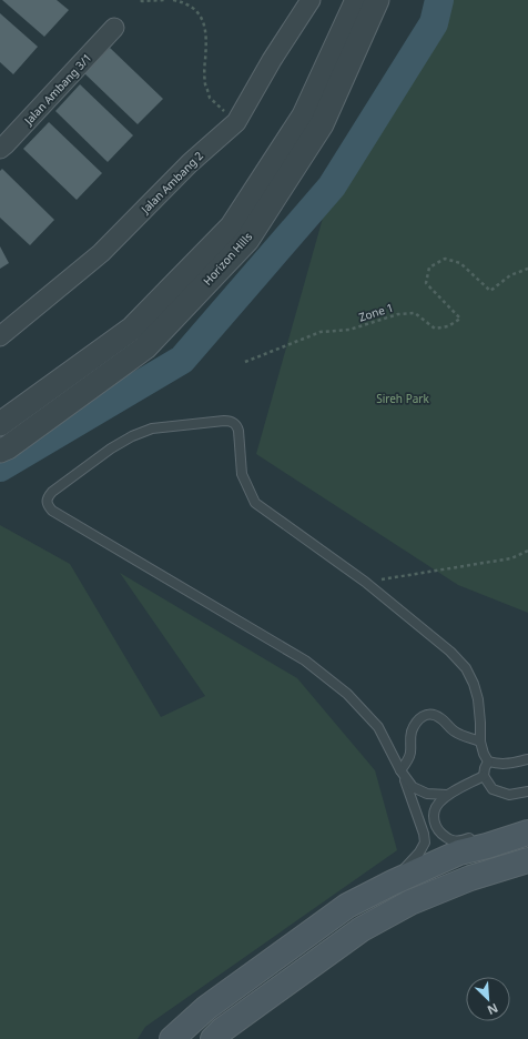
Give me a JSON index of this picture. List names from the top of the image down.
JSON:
{
  "streets": {
    "street": ["Jalan Ambang 3/1", "Jalan Ambang 2", "Horizon Hills"],
    "path": ["Zone 1"]
  },
  "parks": ["Sireh Park"],
  "north": "bottom right"
}
